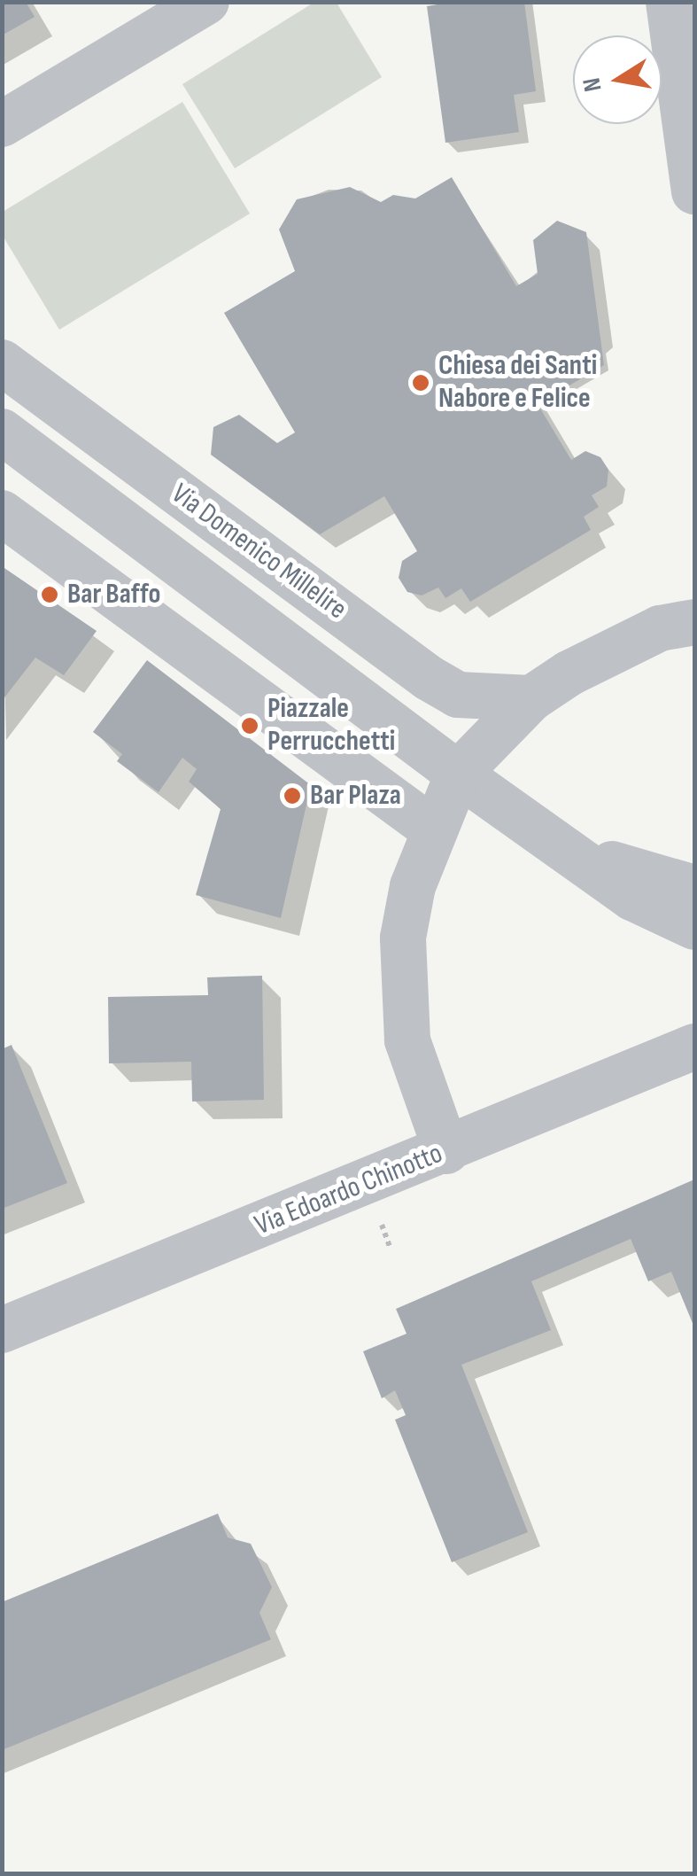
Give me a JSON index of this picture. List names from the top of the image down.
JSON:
{
  "streets": {
    "street": ["Via Domenico Millelire", "Via Edoardo Chinotto"]
  },
  "places": [
    "Chiesa dei Santi Nabore e Felice",
    "Bar Baffo",
    "Piazzale Perrucchetti",
    "Bar Plaza"
  ],
  "north": "left"
}
